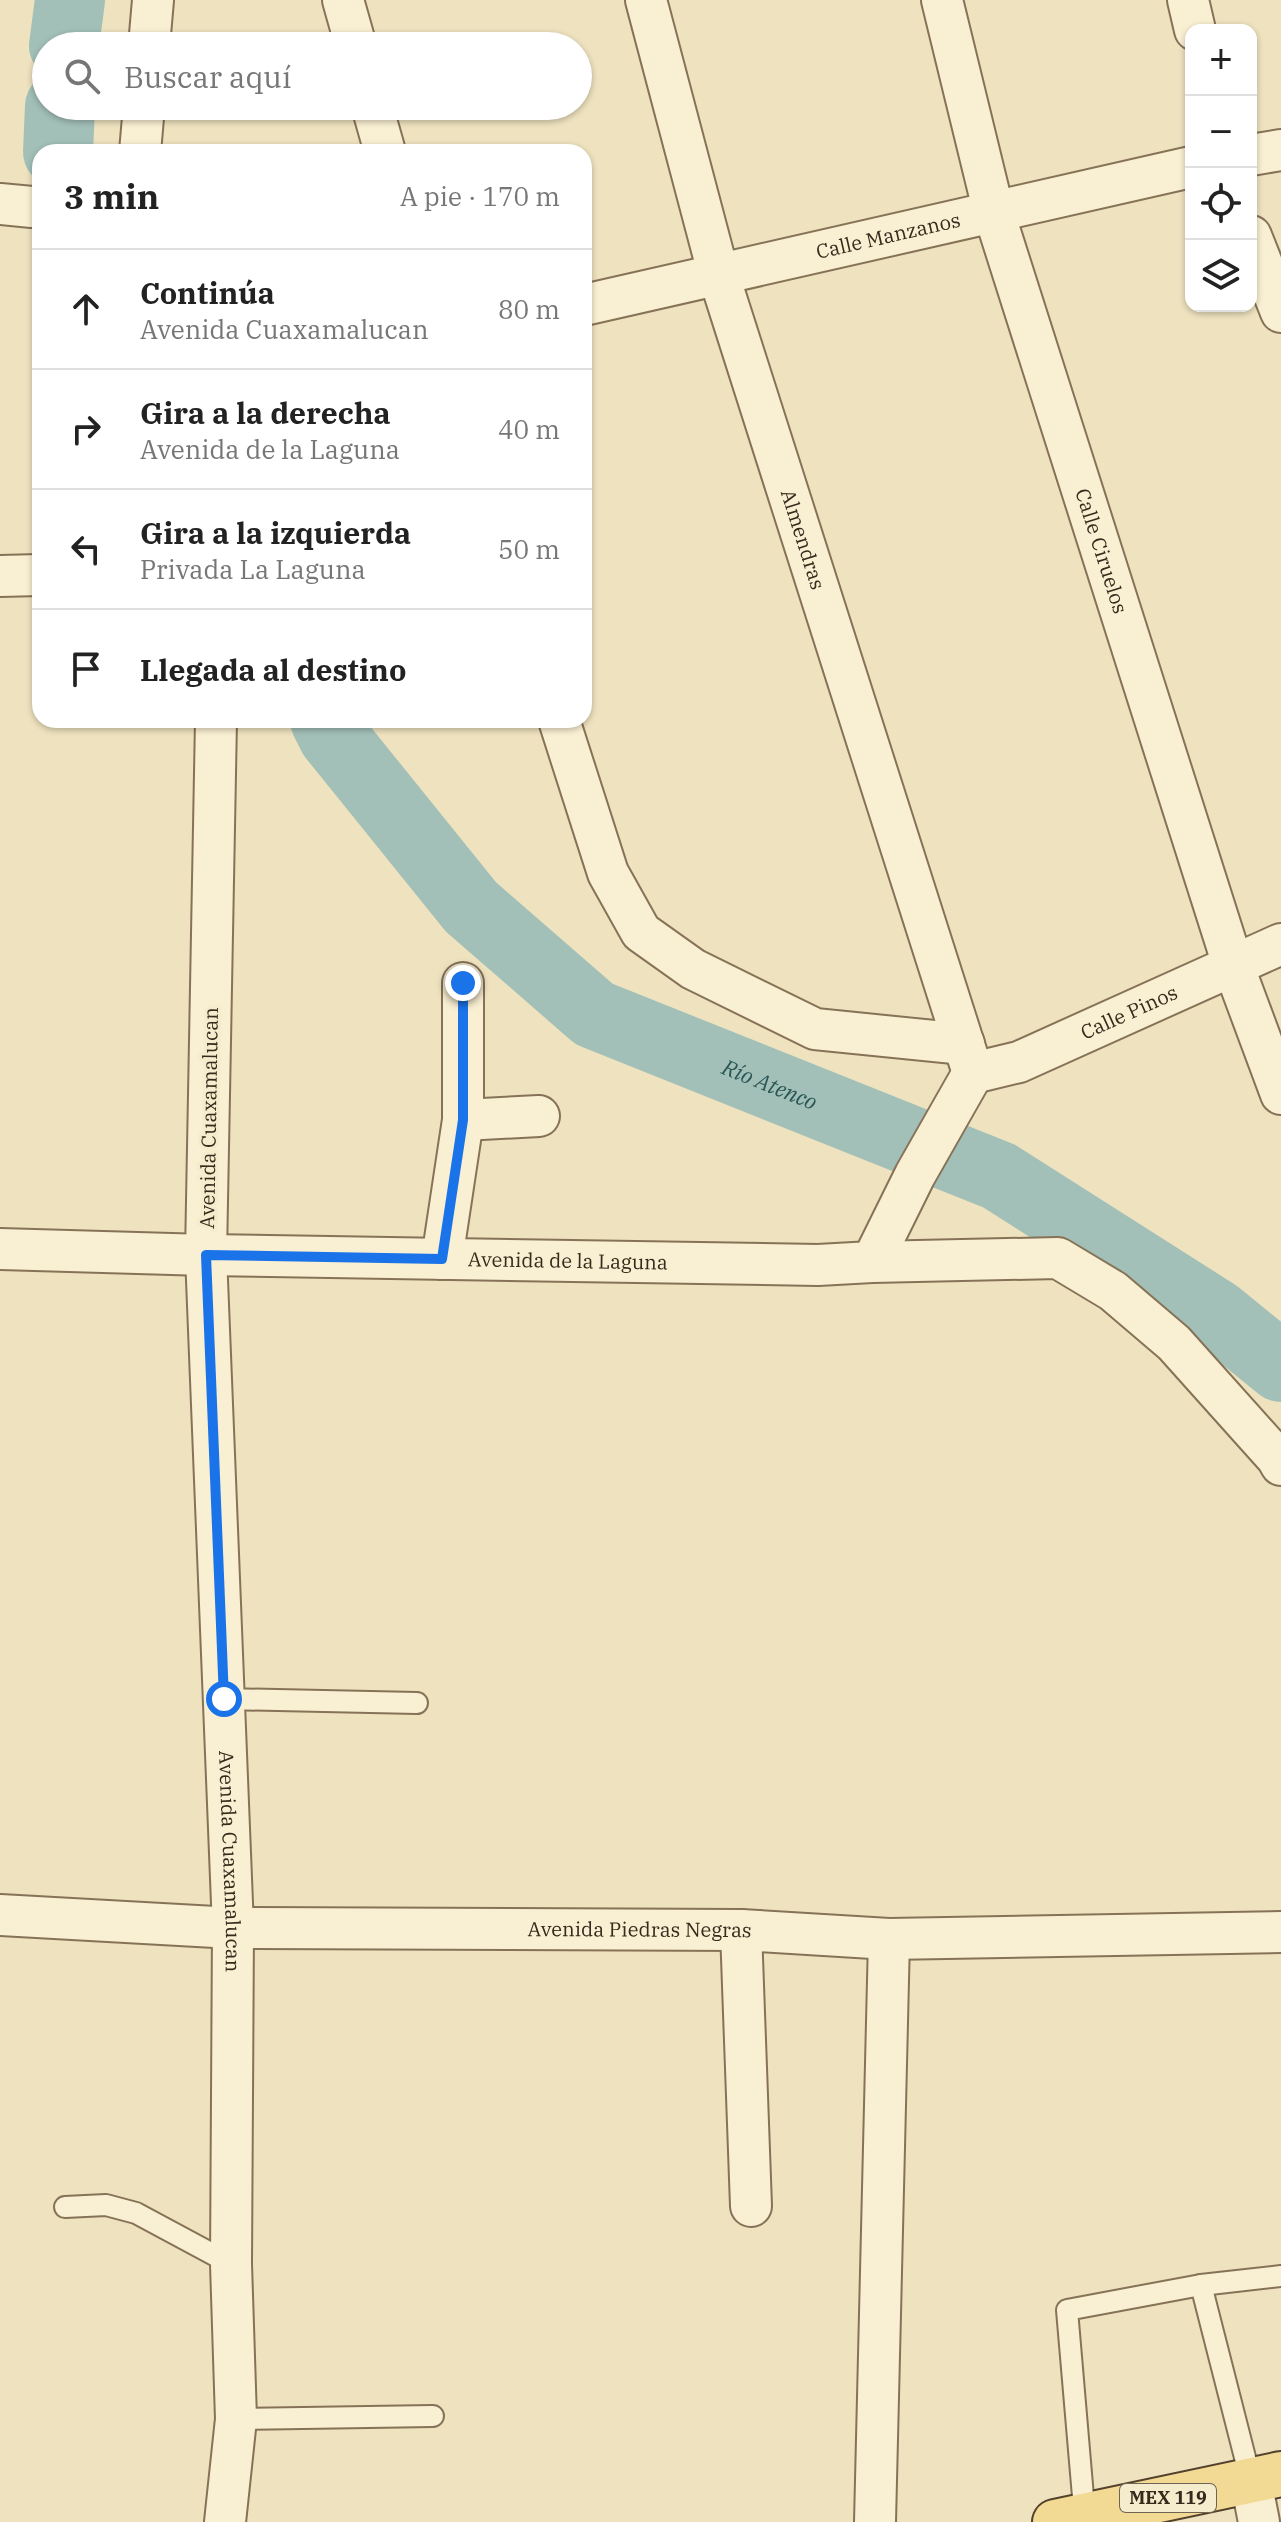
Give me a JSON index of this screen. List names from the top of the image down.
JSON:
{
  "streets": {
    "main road": ["MEX 119"],
    "street": [
      "Calle Manzanos",
      "Almendras",
      "Calle Ciruelos",
      "Calle Pinos",
      "Avenida Cuaxamalucan",
      "Avenida de la Laguna",
      "Avenida Piedras Negras"
    ]
  },
  "crossings": [
    ["Calle Manzanos", "Almendras"],
    ["Calle Manzanos", "Calle Ciruelos"],
    ["Almendras", "Calle Pinos"],
    ["Calle Ciruelos", "Calle Pinos"],
    ["Avenida Cuaxamalucan", "Avenida de la Laguna"],
    ["Avenida Cuaxamalucan", "Avenida Piedras Negras"]
  ],
  "water": ["Río Atenco"],
  "page": {
    "map_buttons": ["+", "−"],
    "search": "Buscar aquí",
    "heading": ["3 min", "A pie · 170 m"],
    "list": [
      ["Continúa", "Avenida Cuaxamalucan", "80 m"],
      ["Gira a la derecha", "Avenida de la Laguna", "40 m"],
      ["Gira a la izquierda", "Privada La Laguna", "50 m"],
      "Llegada al destino"
    ]
  }
}
